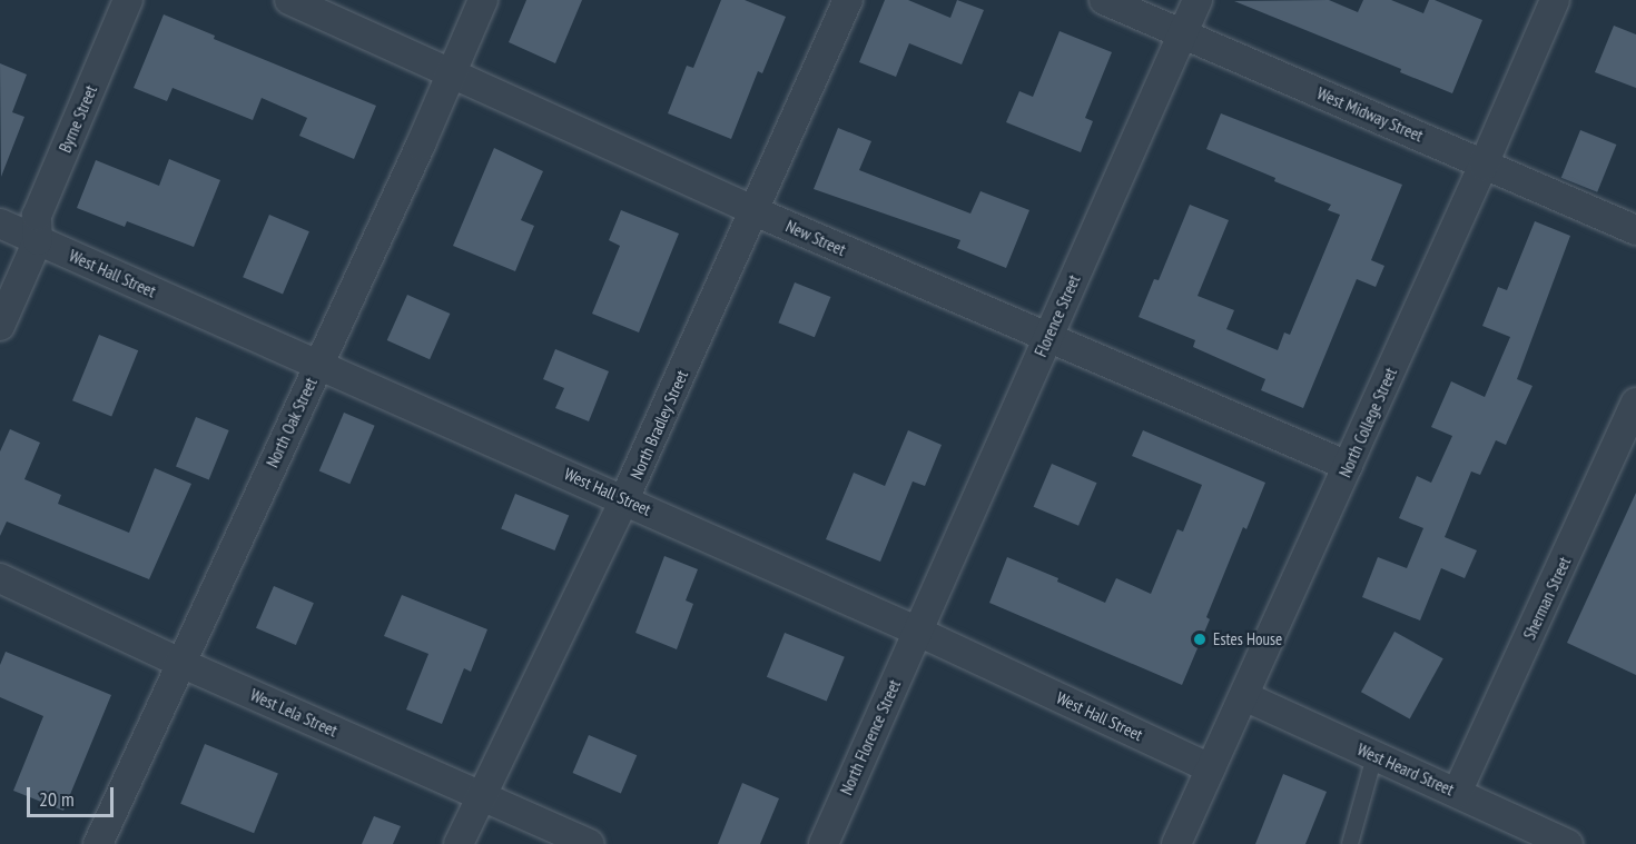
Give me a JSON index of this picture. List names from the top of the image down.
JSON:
{
  "streets": {
    "street": [
      "West Midway Street",
      "Byrne Street",
      "New Street",
      "West Hall Street",
      "Florence Street",
      "North Oak Street",
      "North College Street",
      "North Bradley Street",
      "Sherman Street",
      "West Lela Street",
      "North Florence Street",
      "West Heard Street"
    ]
  },
  "crossings": [
    ["West Midway Street", "Florence Street"],
    ["West Midway Street", "North College Street"],
    ["Byrne Street", "West Hall Street"],
    ["New Street", "Florence Street"],
    ["New Street", "North Oak Street"],
    ["New Street", "North College Street"],
    ["New Street", "North Bradley Street"],
    ["West Hall Street", "Florence Street"],
    ["West Hall Street", "North Oak Street"],
    ["West Hall Street", "North College Street"],
    ["West Hall Street", "North Bradley Street"],
    ["West Hall Street", "North Florence Street"],
    ["Florence Street", "North Florence Street"],
    ["North Oak Street", "West Lela Street"],
    ["North College Street", "West Heard Street"],
    ["North Bradley Street", "West Lela Street"],
    ["Sherman Street", "West Heard Street"]
  ],
  "places": ["Estes House"],
  "scale_bar": "20 m"
}
